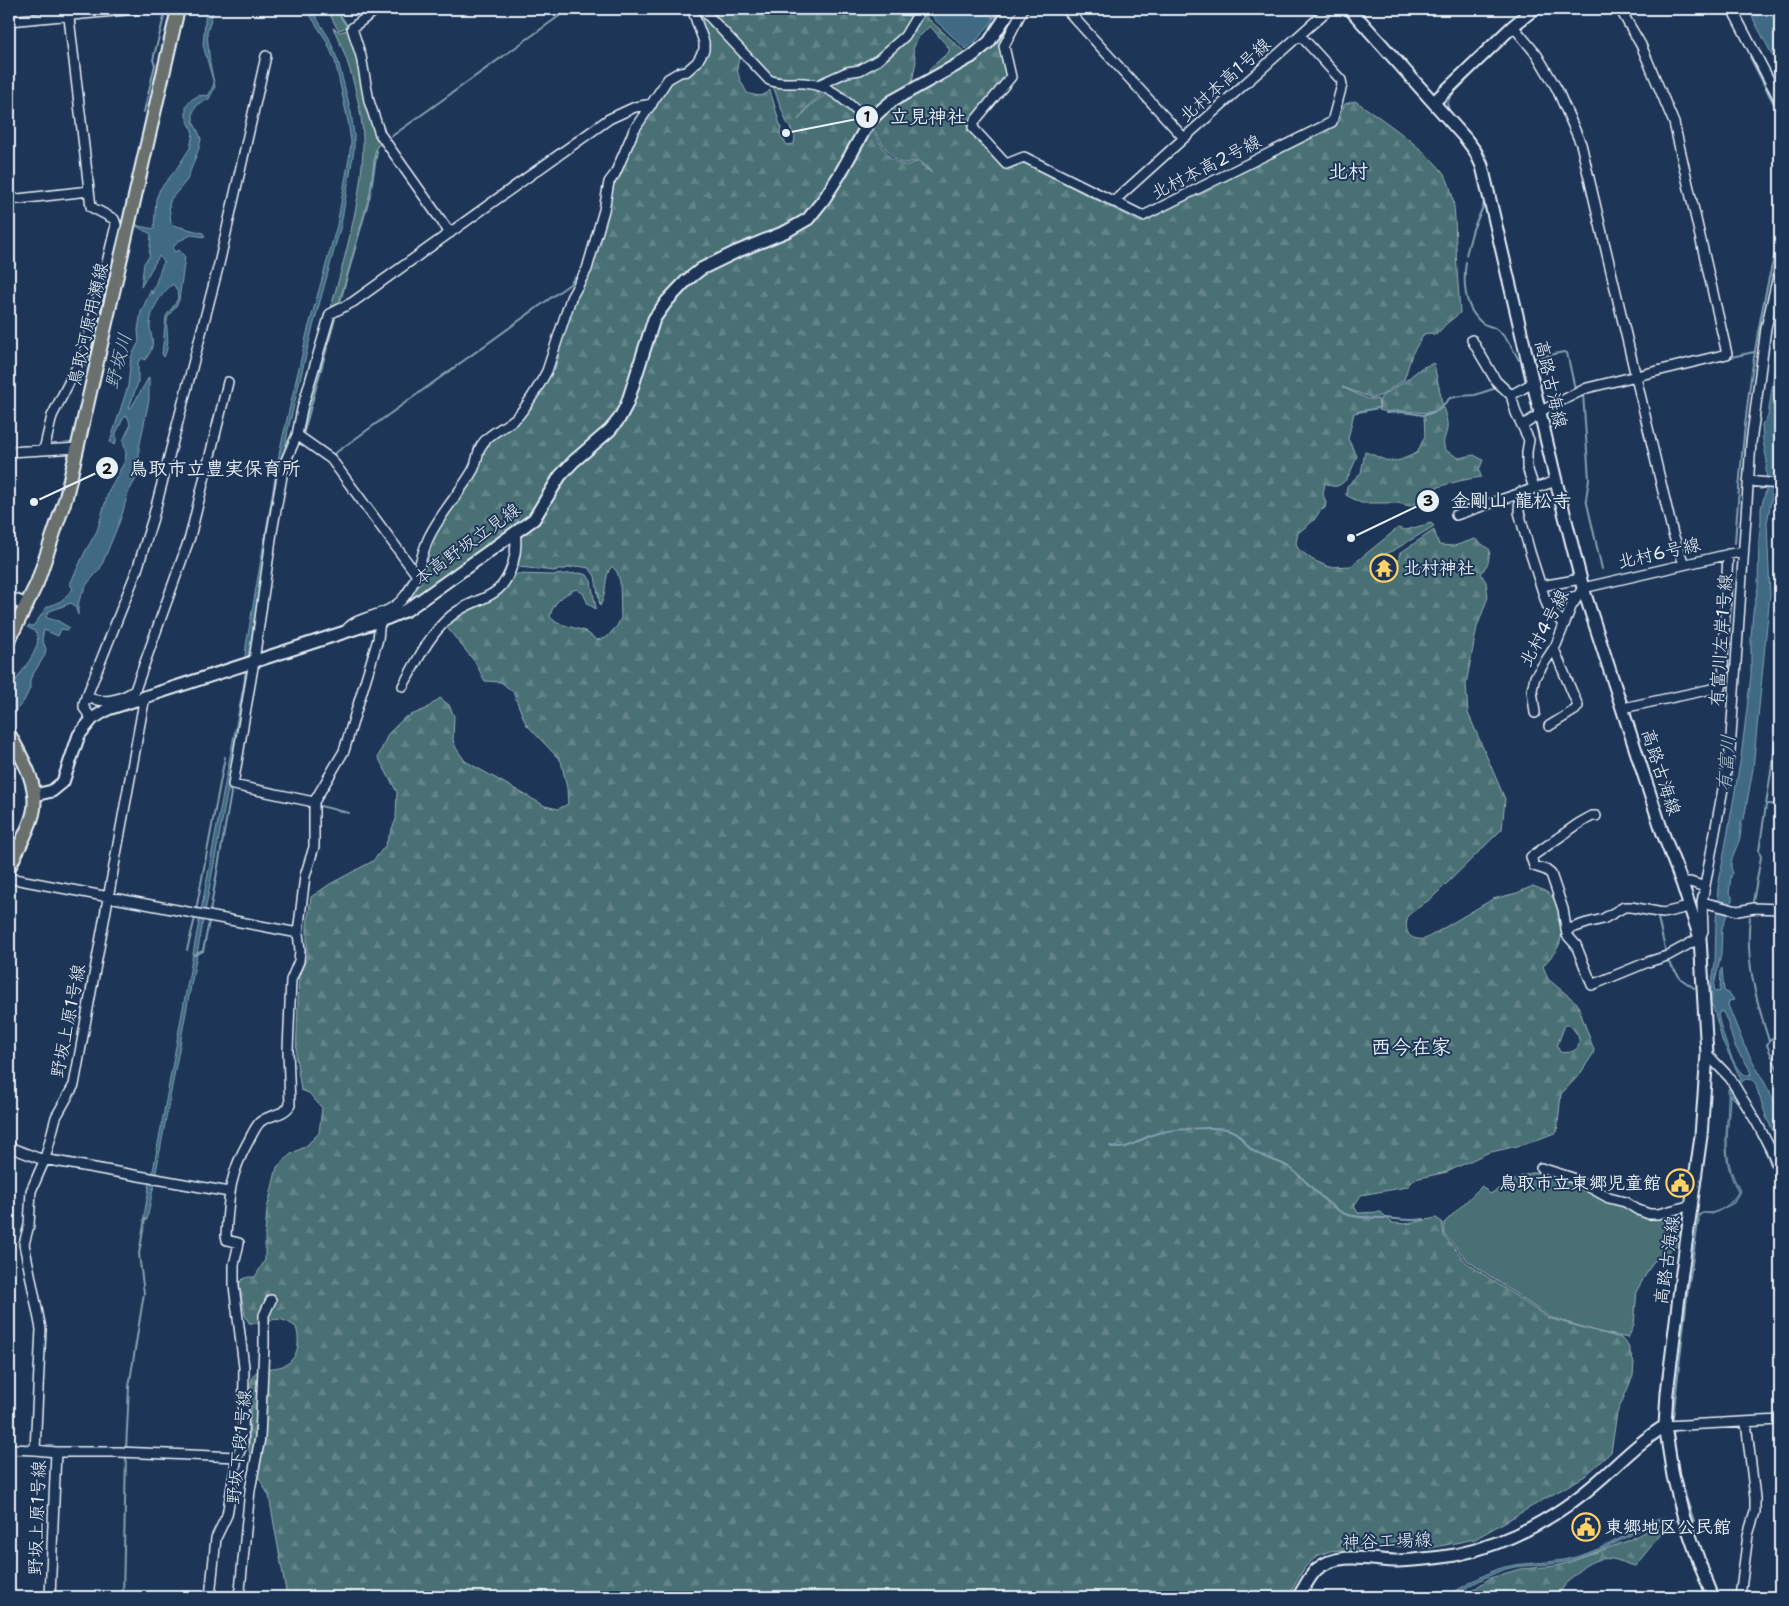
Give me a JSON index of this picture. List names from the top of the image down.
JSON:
{
  "streets": {
    "main road": ["鳥取河原用瀬線"],
    "street": [
      "北村本高1号線",
      "北村本高2号線",
      "高路古海線",
      "本高野坂立見線",
      "北村6号線",
      "北村4号線",
      "有富川左岸1号線",
      "野坂上原1号線",
      "野坂下段1号線",
      "神谷工場線"
    ]
  },
  "crossings": [
    ["北村本高1号線", "北村本高2号線"],
    ["高路古海線", "北村6号線"],
    ["高路古海線", "北村4号線"],
    ["高路古海線", "有富川左岸1号線"],
    ["高路古海線", "神谷工場線"],
    ["本高野坂立見線", "野坂上原1号線"],
    ["北村6号線", "北村4号線"],
    ["北村6号線", "有富川左岸1号線"]
  ],
  "districts": ["北村", "西今在家"],
  "water": ["野坂川", "有富川"],
  "places": {
    "other": ["立見神社", "鳥取市立豊実保育所", "金剛山 龍松寺"],
    "temple": ["北村神社"],
    "public building": ["鳥取市立東郷児童館", "東郷地区公民館"]
  }
}
